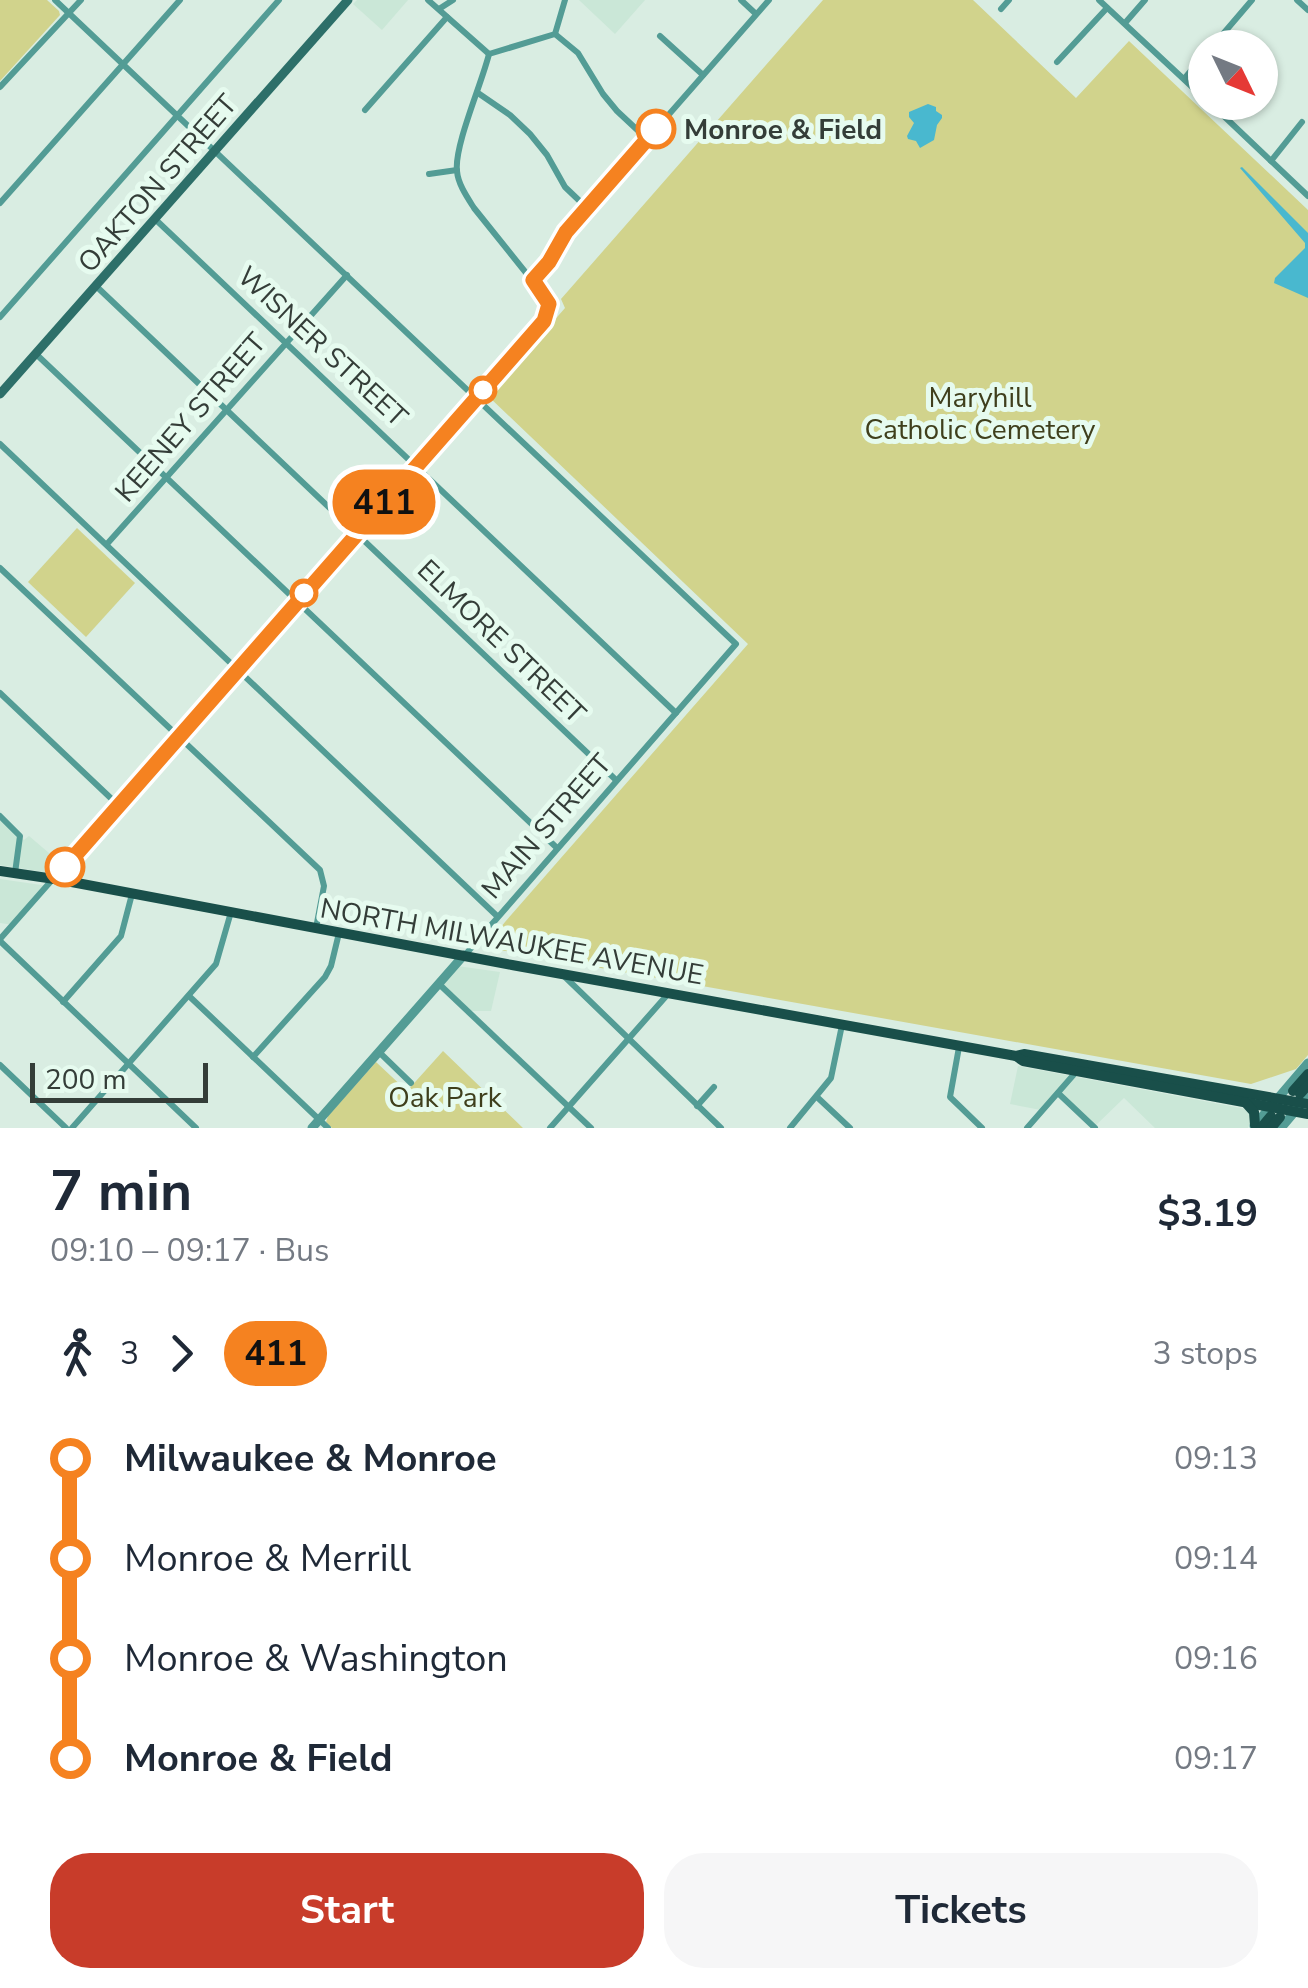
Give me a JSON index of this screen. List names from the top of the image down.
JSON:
{
  "streets": {
    "main road": ["OAKTON STREET", "NORTH MILWAUKEE AVENUE"],
    "street": [
      "WISNER STREET",
      "KEENEY STREET",
      "ELMORE STREET",
      "MAIN STREET"
    ]
  },
  "crossings": [
    ["OAKTON STREET", "WISNER STREET"],
    ["OAKTON STREET", "ELMORE STREET"],
    ["WISNER STREET", "KEENEY STREET"],
    ["WISNER STREET", "MAIN STREET"],
    ["KEENEY STREET", "ELMORE STREET"],
    ["ELMORE STREET", "MAIN STREET"],
    ["MAIN STREET", "NORTH MILWAUKEE AVENUE"]
  ],
  "parks": ["Maryhill Catholic Cemetery", "Oak Park"],
  "places": ["Monroe & Field"],
  "lines": ["bus line 411"],
  "scale_bar": "200 m",
  "north": "bottom right",
  "page": {
    "on_map": "411",
    "scale": "200 m",
    "heading": ["7 min", "09:10 – 09:17 · Bus", "$3.19"],
    "legs": ["3", "411", "3 stops"],
    "list": [
      {
        "name": "Milwaukee & Monroe",
        "value": "09:13"
      },
      {
        "name": "Monroe & Merrill",
        "value": "09:14"
      },
      {
        "name": "Monroe & Washington",
        "value": "09:16"
      },
      {
        "name": "Monroe & Field",
        "value": "09:17"
      }
    ],
    "buttons": ["Start", "Tickets"]
  }
}
